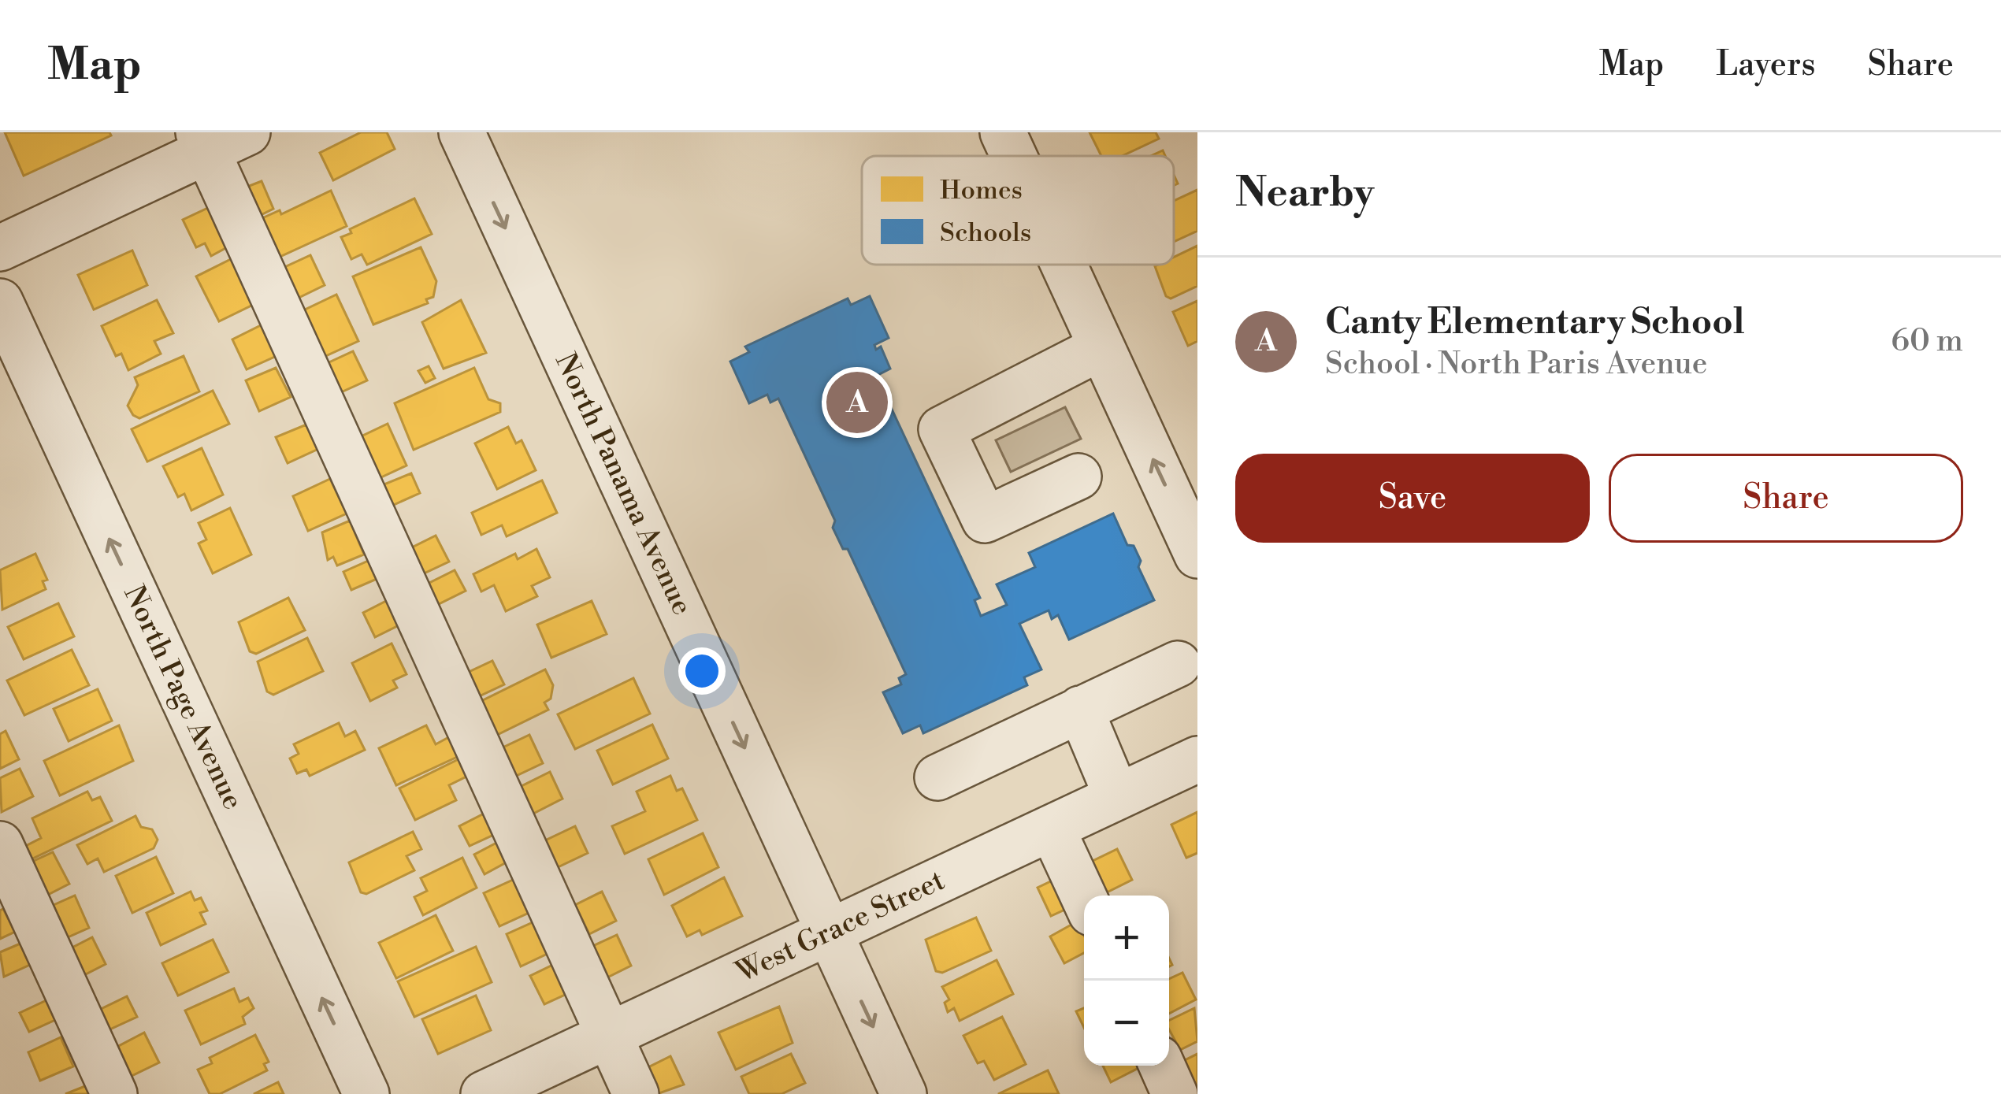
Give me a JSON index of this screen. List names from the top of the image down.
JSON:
{
  "streets": {
    "street": ["North Panama Avenue", "North Page Avenue", "West Grace Street"]
  },
  "crossings": [
    ["North Panama Avenue", "West Grace Street"]
  ],
  "legend": ["Homes", "Schools"],
  "page": {
    "header": "Map",
    "nav": ["Map", "Layers", "Share"],
    "heading": "Nearby",
    "list": [
      {
        "mark": "A",
        "name": "Canty Elementary School",
        "note": "School · North Paris Avenue",
        "value": "60 m"
      }
    ],
    "pins": "A",
    "buttons": ["Save", "Share"],
    "map_buttons": ["+", "−"]
  }
}
